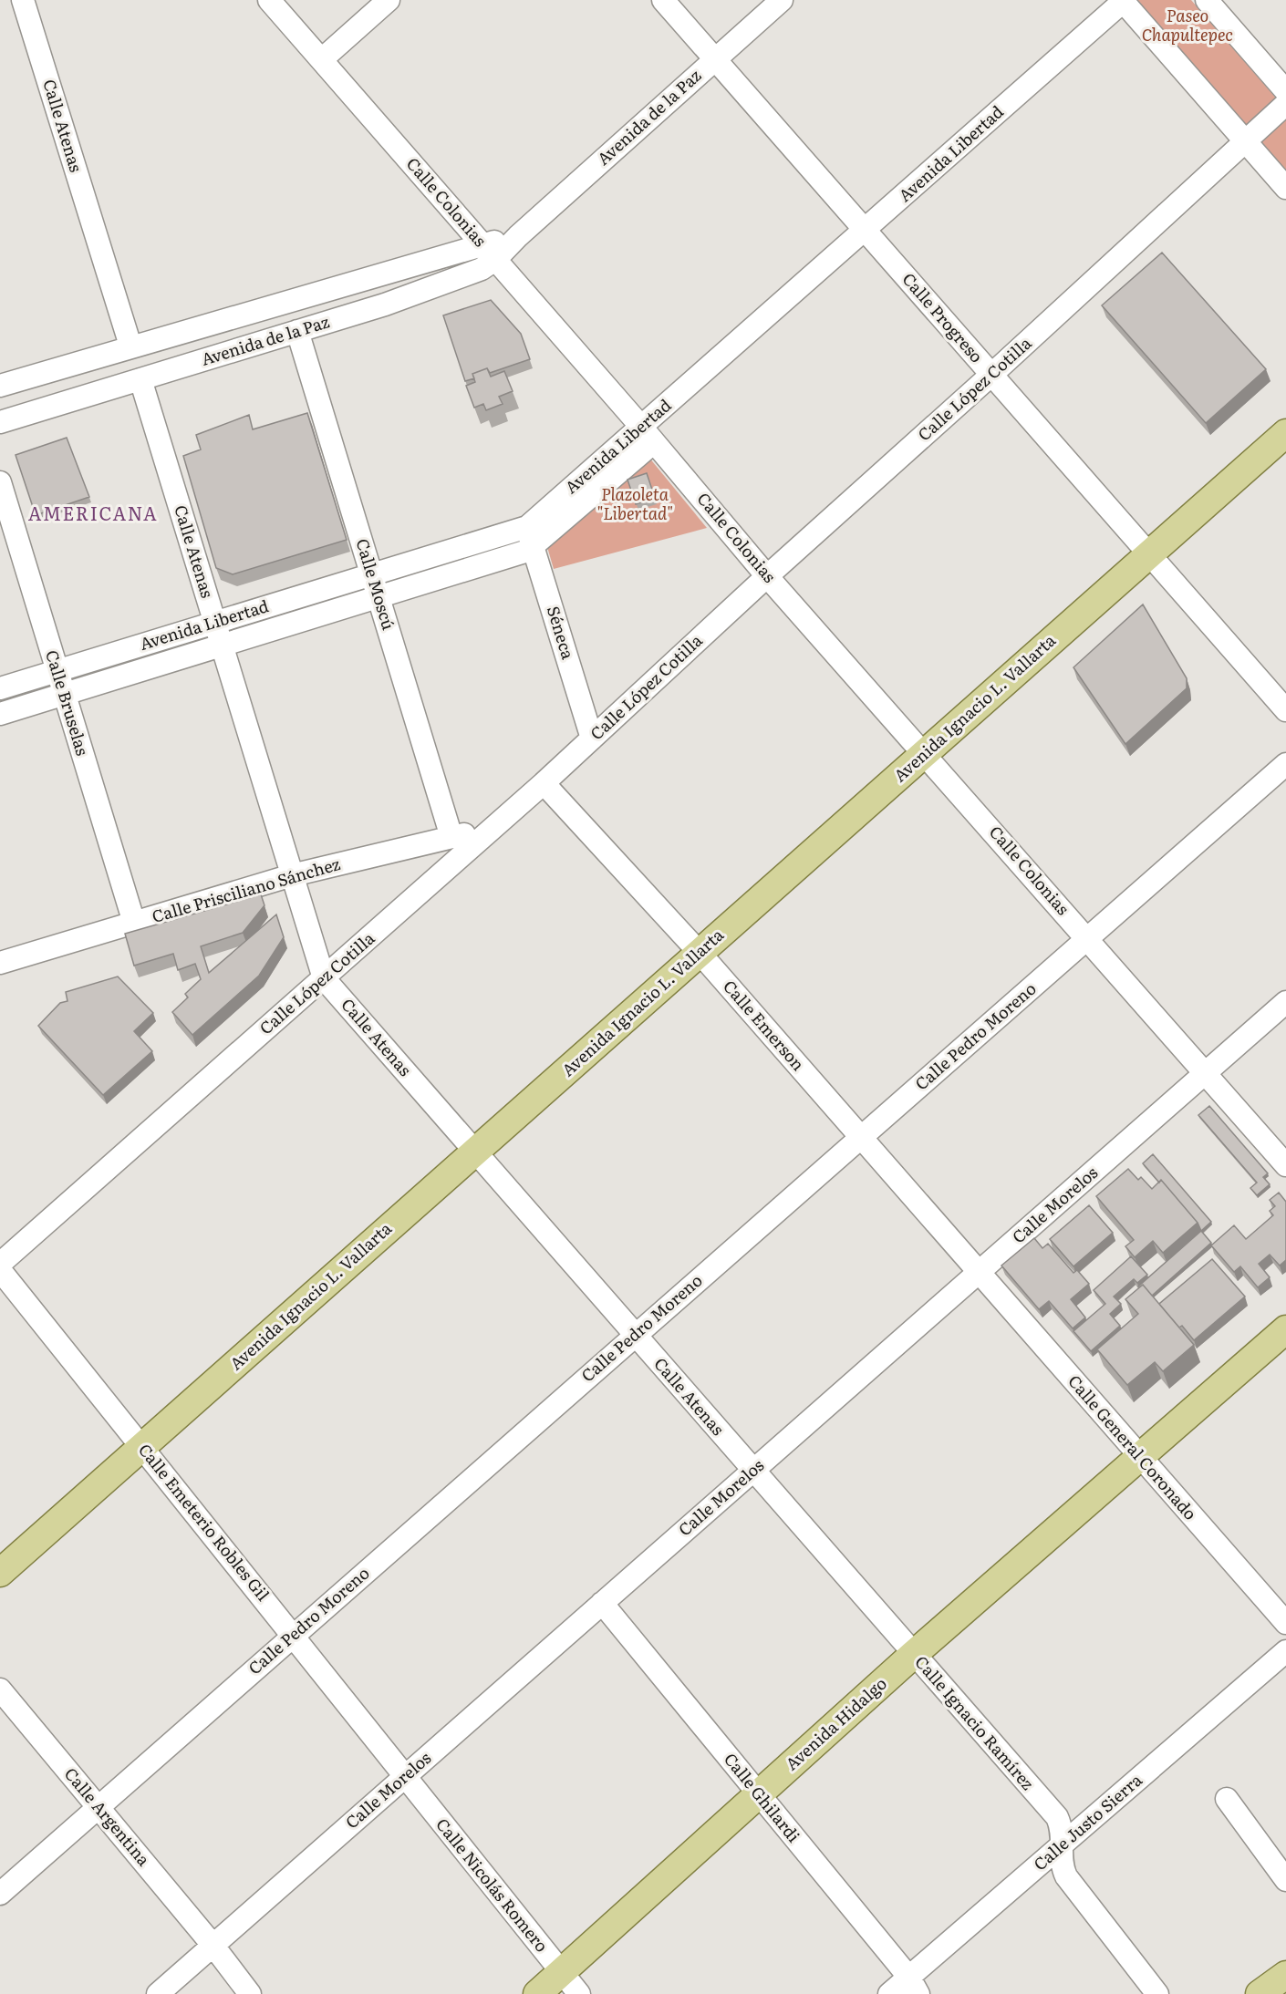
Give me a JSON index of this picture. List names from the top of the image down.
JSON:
{
  "streets": {
    "main road": ["Avenida Ignacio L. Vallarta", "Avenida Hidalgo"],
    "street": [
      "Avenida de la Paz",
      "Calle Atenas",
      "Avenida Libertad",
      "Calle Colonias",
      "Calle Progreso",
      "Calle López Cotilla",
      "Calle Moscú",
      "Séneca",
      "Calle Bruselas",
      "Calle Prisciliano Sánchez",
      "Calle Emerson",
      "Calle Pedro Moreno",
      "Calle Morelos",
      "Calle General Coronado",
      "Calle Emeterio Robles Gil",
      "Calle Ignacio Ramírez",
      "Calle Ghilardi",
      "Calle Argentina",
      "Calle Justo Sierra",
      "Calle Nicolás Romero"
    ]
  },
  "crossings": [
    ["Avenida de la Paz", "Calle Atenas"],
    ["Avenida de la Paz", "Calle Colonias"],
    ["Avenida de la Paz", "Calle Progreso"],
    ["Avenida de la Paz", "Calle Moscú"],
    ["Calle Atenas", "Avenida Libertad"],
    ["Calle Atenas", "Calle López Cotilla"],
    ["Calle Atenas", "Avenida Ignacio L. Vallarta"],
    ["Calle Atenas", "Calle Prisciliano Sánchez"],
    ["Calle Atenas", "Calle Pedro Moreno"],
    ["Calle Atenas", "Calle Morelos"],
    ["Calle Atenas", "Calle Ignacio Ramírez"],
    ["Avenida Libertad", "Calle Colonias"],
    ["Avenida Libertad", "Calle Progreso"],
    ["Avenida Libertad", "Calle Moscú"],
    ["Avenida Libertad", "Séneca"],
    ["Avenida Libertad", "Calle Bruselas"],
    ["Calle Colonias", "Calle López Cotilla"],
    ["Calle Colonias", "Avenida Ignacio L. Vallarta"],
    ["Calle Colonias", "Calle Pedro Moreno"],
    ["Calle Colonias", "Calle Morelos"],
    ["Calle Progreso", "Calle López Cotilla"],
    ["Calle Progreso", "Avenida Ignacio L. Vallarta"],
    ["Calle López Cotilla", "Séneca"],
    ["Calle López Cotilla", "Calle Prisciliano Sánchez"],
    ["Calle López Cotilla", "Calle Emerson"],
    ["Calle Moscú", "Calle Prisciliano Sánchez"],
    ["Calle Bruselas", "Calle Prisciliano Sánchez"],
    ["Avenida Ignacio L. Vallarta", "Calle Emerson"],
    ["Avenida Ignacio L. Vallarta", "Calle Emeterio Robles Gil"],
    ["Calle Emerson", "Calle Pedro Moreno"],
    ["Calle Emerson", "Calle Morelos"],
    ["Calle Emerson", "Calle General Coronado"],
    ["Calle Pedro Moreno", "Calle Emeterio Robles Gil"],
    ["Calle Pedro Moreno", "Calle Argentina"],
    ["Calle Morelos", "Calle General Coronado"],
    ["Calle Morelos", "Calle Emeterio Robles Gil"],
    ["Calle Morelos", "Calle Ignacio Ramírez"],
    ["Calle Morelos", "Calle Ghilardi"],
    ["Calle Morelos", "Calle Argentina"],
    ["Calle Morelos", "Calle Nicolás Romero"],
    ["Calle General Coronado", "Avenida Hidalgo"],
    ["Calle Emeterio Robles Gil", "Calle Nicolás Romero"],
    ["Calle Ignacio Ramírez", "Avenida Hidalgo"],
    ["Calle Ignacio Ramírez", "Calle Justo Sierra"],
    ["Avenida Hidalgo", "Calle Ghilardi"],
    ["Avenida Hidalgo", "Calle Nicolás Romero"],
    ["Calle Ghilardi", "Calle Justo Sierra"]
  ],
  "districts": ["AMERICANA"],
  "parks": ["Paseo Chapultepec", "Plazoleta \"Libertad\""]
}
